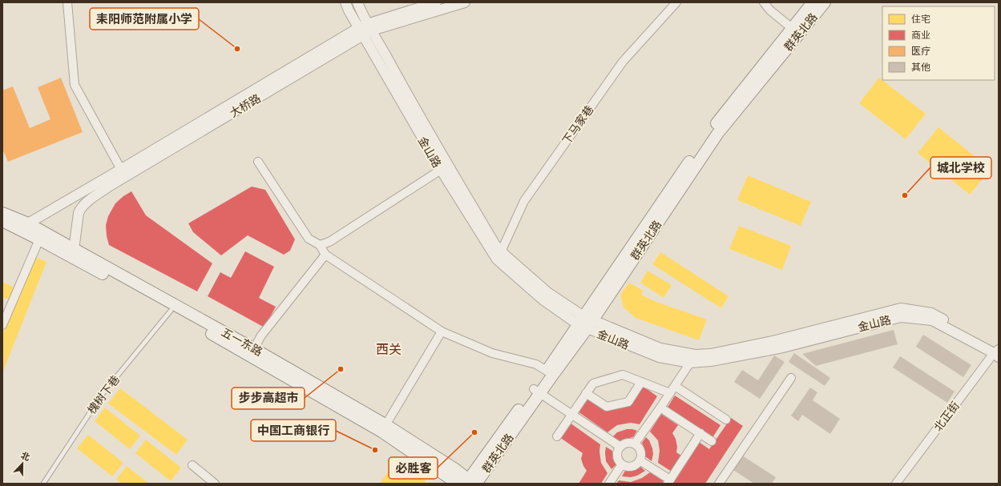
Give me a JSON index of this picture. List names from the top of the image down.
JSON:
{
  "streets": {
    "main road": ["群英北路", "五一东路"],
    "street": [
      "大桥路",
      "下马家巷",
      "金山路",
      "北正街"
    ],
    "lane": ["槐树下巷"]
  },
  "crossings": [
    ["群英北路", "金山路"],
    ["群英北路", "五一东路"],
    ["大桥路", "金山路"],
    ["大桥路", "五一东路"],
    ["下马家巷", "金山路"],
    ["金山路", "北正街"],
    ["五一东路", "槐树下巷"]
  ],
  "districts": ["西关"],
  "places": [
    "耒阳师范附属小学",
    "城北学校",
    "步步高超市",
    "必胜客",
    "中国工商银行"
  ],
  "legend": [
    "住宅",
    "商业",
    "医疗",
    "其他"
  ],
  "north": "top"
}
